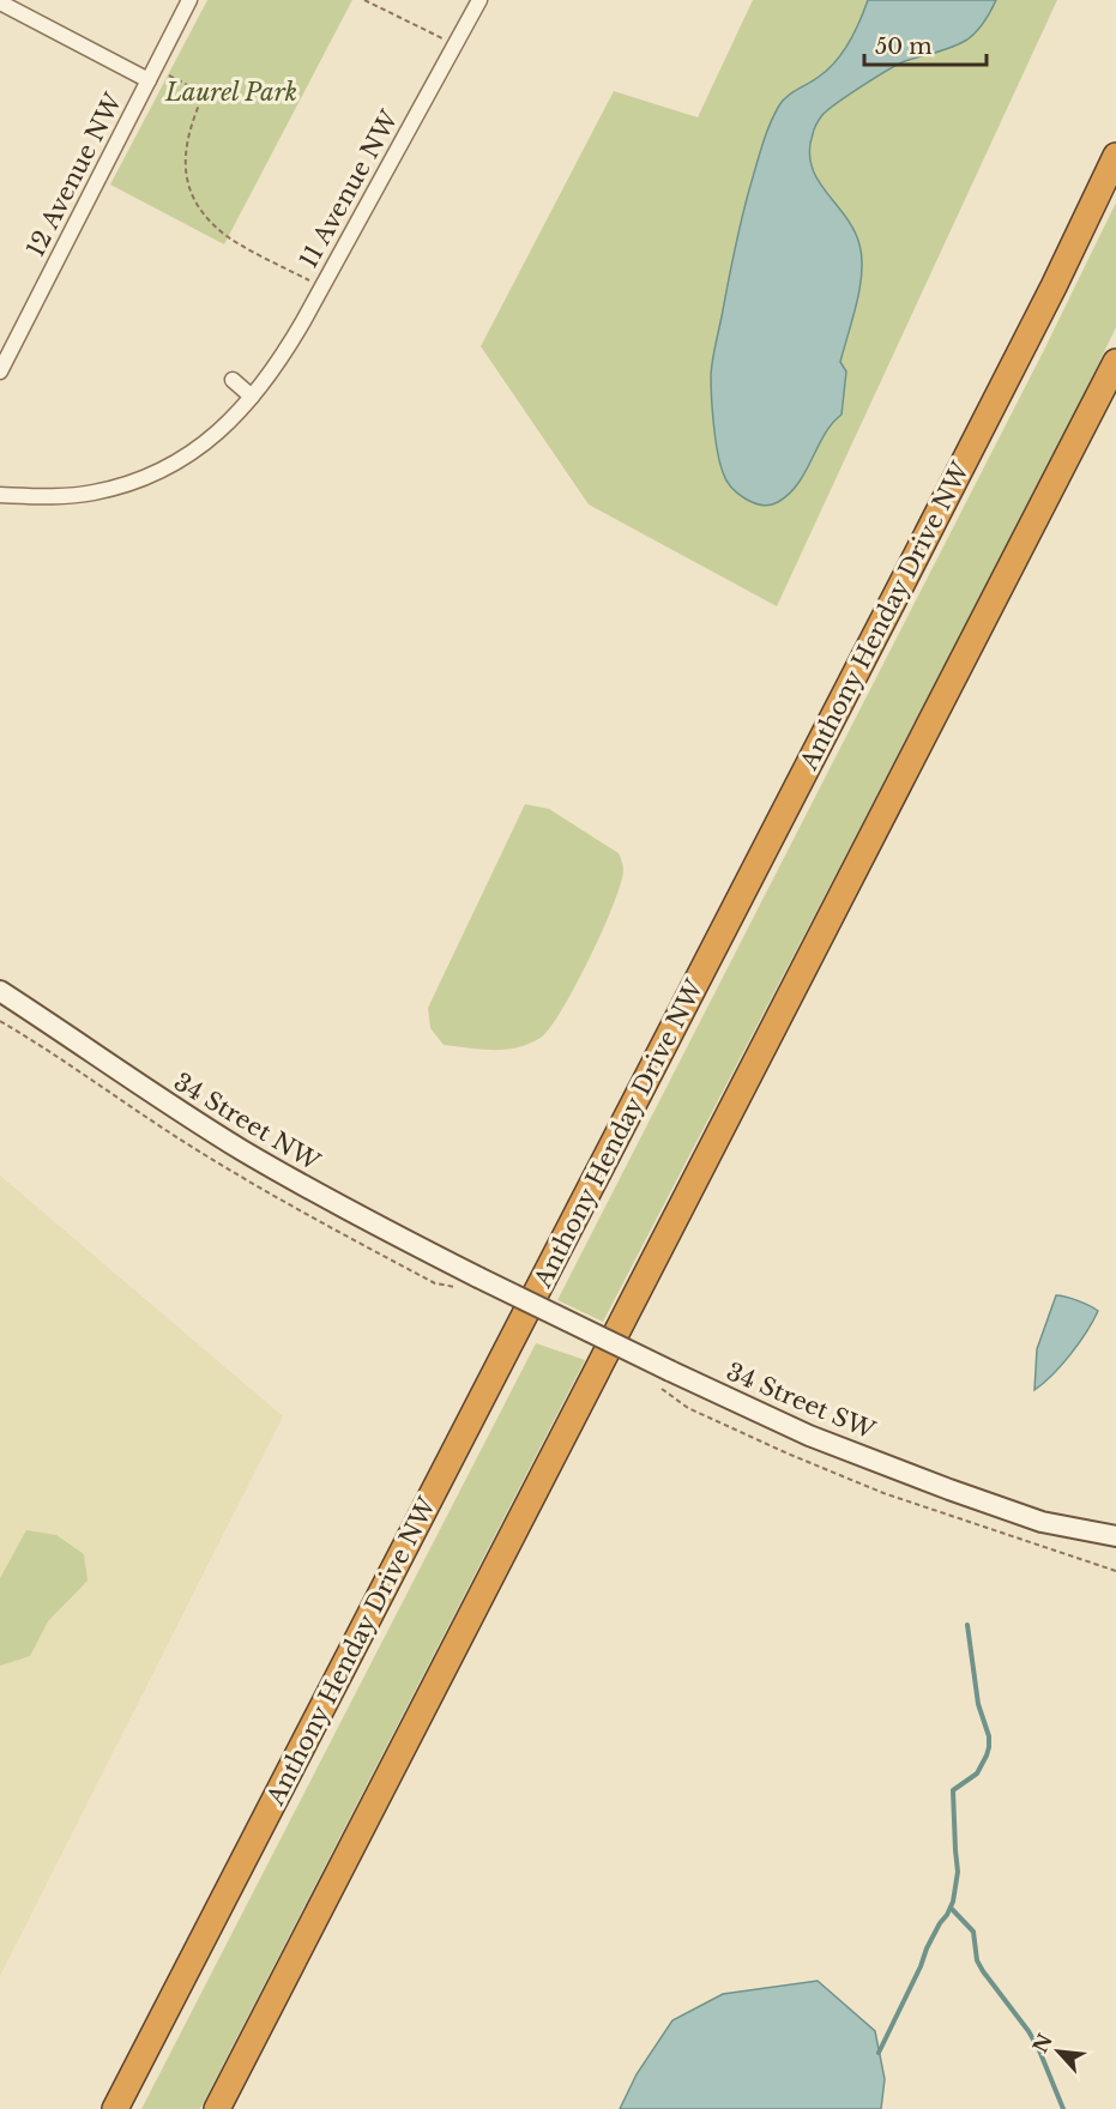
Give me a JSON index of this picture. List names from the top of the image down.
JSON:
{
  "streets": {
    "highway": ["Anthony Henday Drive NW"],
    "main road": ["34 Street NW", "34 Street SW"],
    "street": ["12 Avenue NW", "11 Avenue NW"]
  },
  "crossings": [
    ["34 Street NW", "34 Street SW"]
  ],
  "parks": ["Laurel Park"],
  "scale_bar": "50 m",
  "north": "top left"
}
